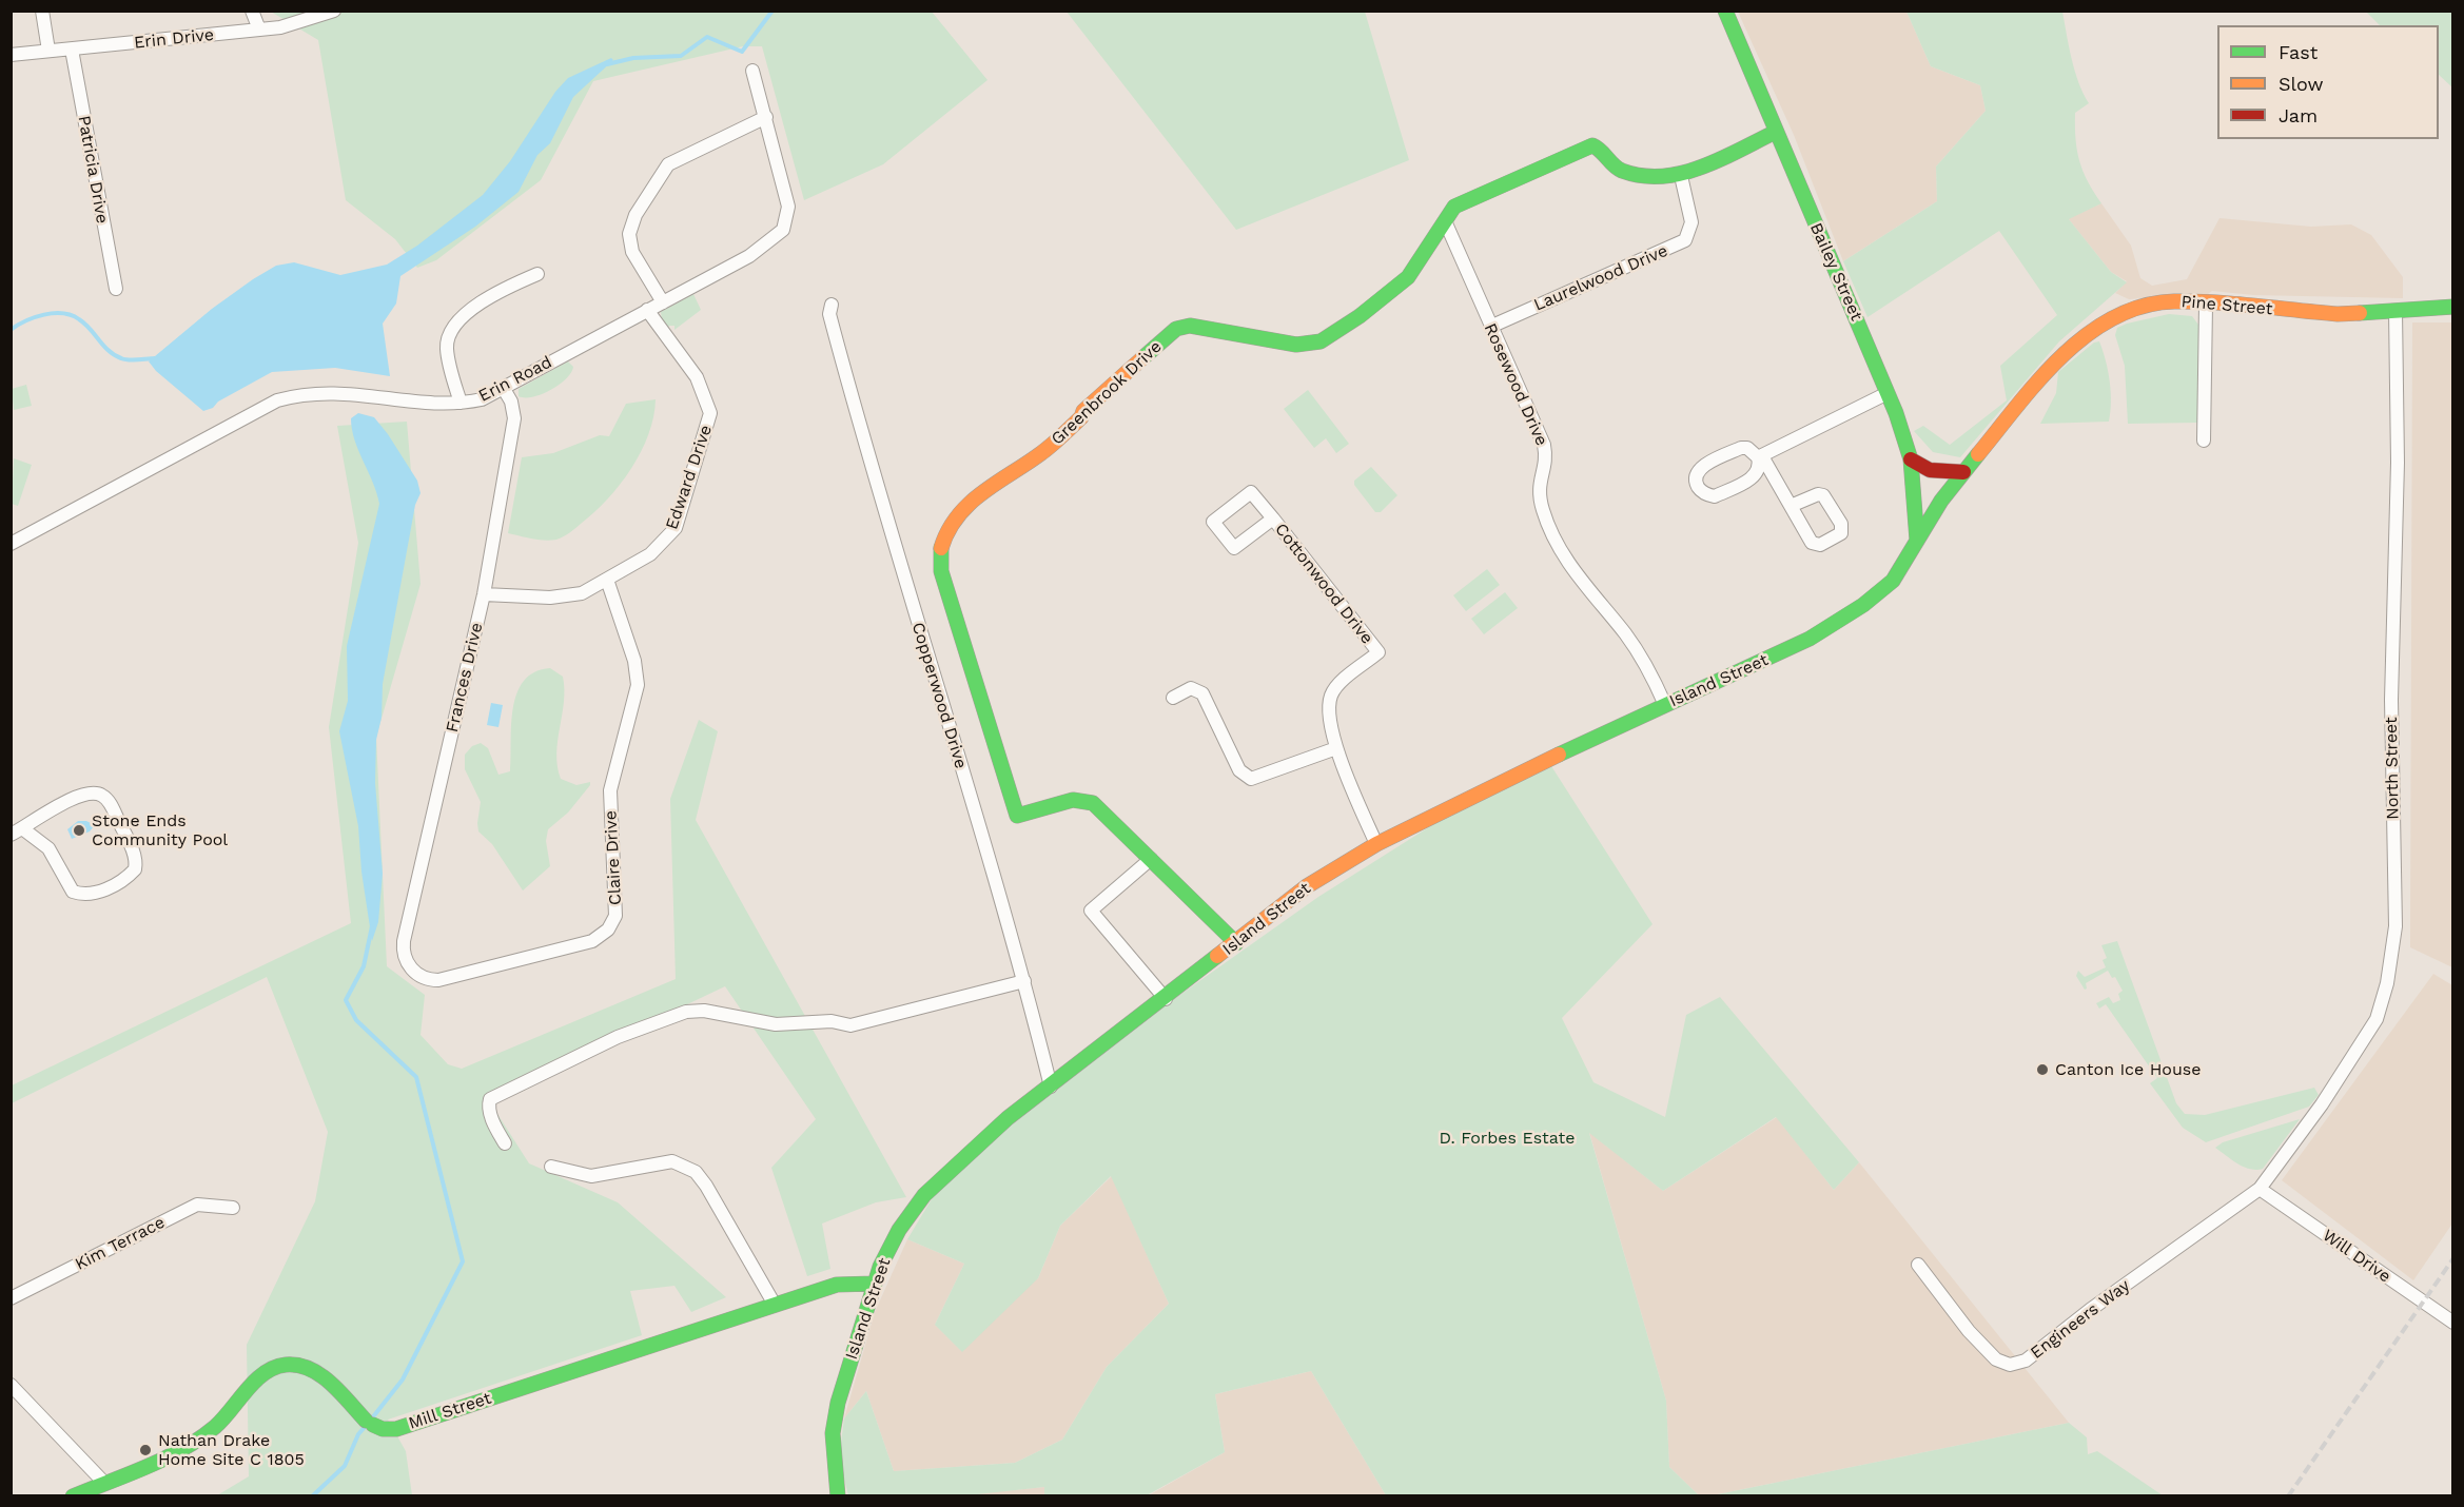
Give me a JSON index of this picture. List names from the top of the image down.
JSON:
{
  "streets": {
    "street": [
      "Erin Drive",
      "Patricia Drive",
      "Bailey Street",
      "Laurelwood Drive",
      "Pine Street",
      "Erin Road",
      "Rosewood Drive",
      "Greenbrook Drive",
      "Edward Drive",
      "Cottonwood Drive",
      "Frances Drive",
      "Island Street",
      "Copperwood Drive",
      "North Street",
      "Claire Drive",
      "Kim Terrace",
      "Will Drive",
      "Engineers Way",
      "Mill Street"
    ]
  },
  "crossings": [
    ["Erin Drive", "Patricia Drive"],
    ["Bailey Street", "Pine Street"],
    ["Bailey Street", "Island Street"],
    ["Laurelwood Drive", "Rosewood Drive"],
    ["Laurelwood Drive", "Greenbrook Drive"],
    ["Pine Street", "Island Street"],
    ["Pine Street", "North Street"],
    ["Erin Road", "Edward Drive"],
    ["Erin Road", "Frances Drive"],
    ["Rosewood Drive", "Greenbrook Drive"],
    ["Rosewood Drive", "Island Street"],
    ["Greenbrook Drive", "Island Street"],
    ["Edward Drive", "Frances Drive"],
    ["Edward Drive", "Claire Drive"],
    ["Cottonwood Drive", "Island Street"],
    ["Frances Drive", "Claire Drive"],
    ["Island Street", "Copperwood Drive"],
    ["Island Street", "Mill Street"],
    ["North Street", "Will Drive"],
    ["North Street", "Engineers Way"],
    ["Will Drive", "Engineers Way"]
  ],
  "parks": ["D. Forbes Estate"],
  "places": ["Stone Ends Community Pool", "Canton Ice House", "Nathan Drake Home Site C 1805"],
  "legend": ["Fast", "Slow", "Jam"]
}
